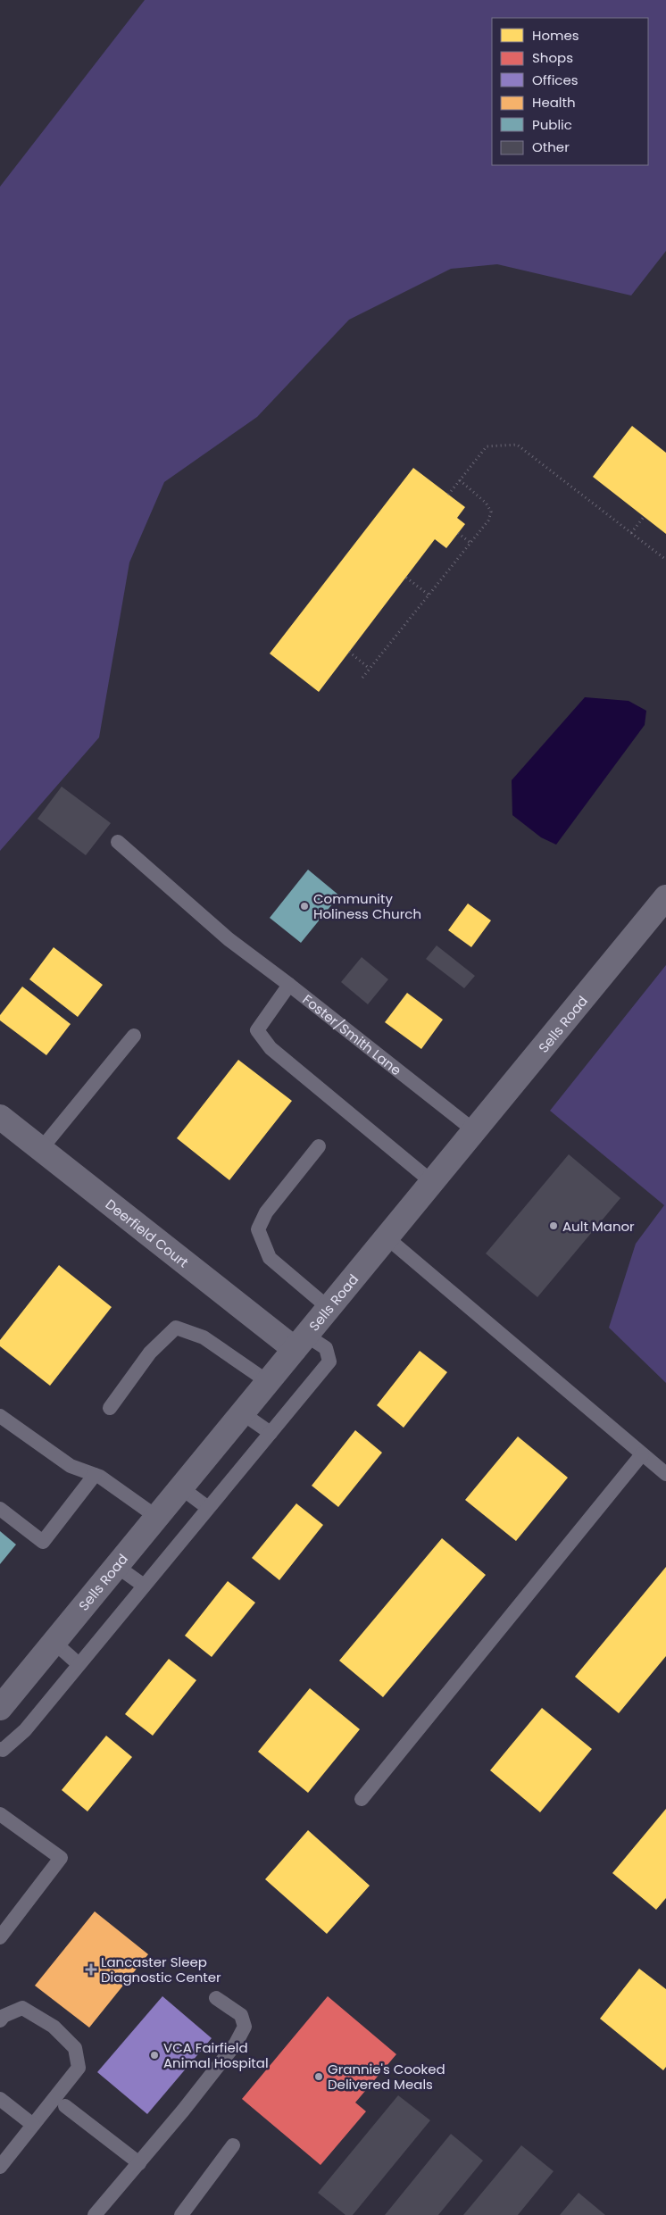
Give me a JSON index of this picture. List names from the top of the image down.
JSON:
{
  "streets": {
    "street": ["Sells Road", "Deerfield Court"],
    "lane": ["Foster/Smith Lane"]
  },
  "crossings": [
    ["Sells Road", "Foster/Smith Lane"],
    ["Sells Road", "Deerfield Court"]
  ],
  "places": {
    "other": [
      "Community Holiness Church",
      "Ault Manor",
      "VCA Fairfield Animal Hospital",
      "Grannie's Cooked Delivered Meals"
    ],
    "health": ["Lancaster Sleep Diagnostic Center"]
  },
  "legend": [
    "Homes",
    "Shops",
    "Offices",
    "Health",
    "Public",
    "Other"
  ]
}
